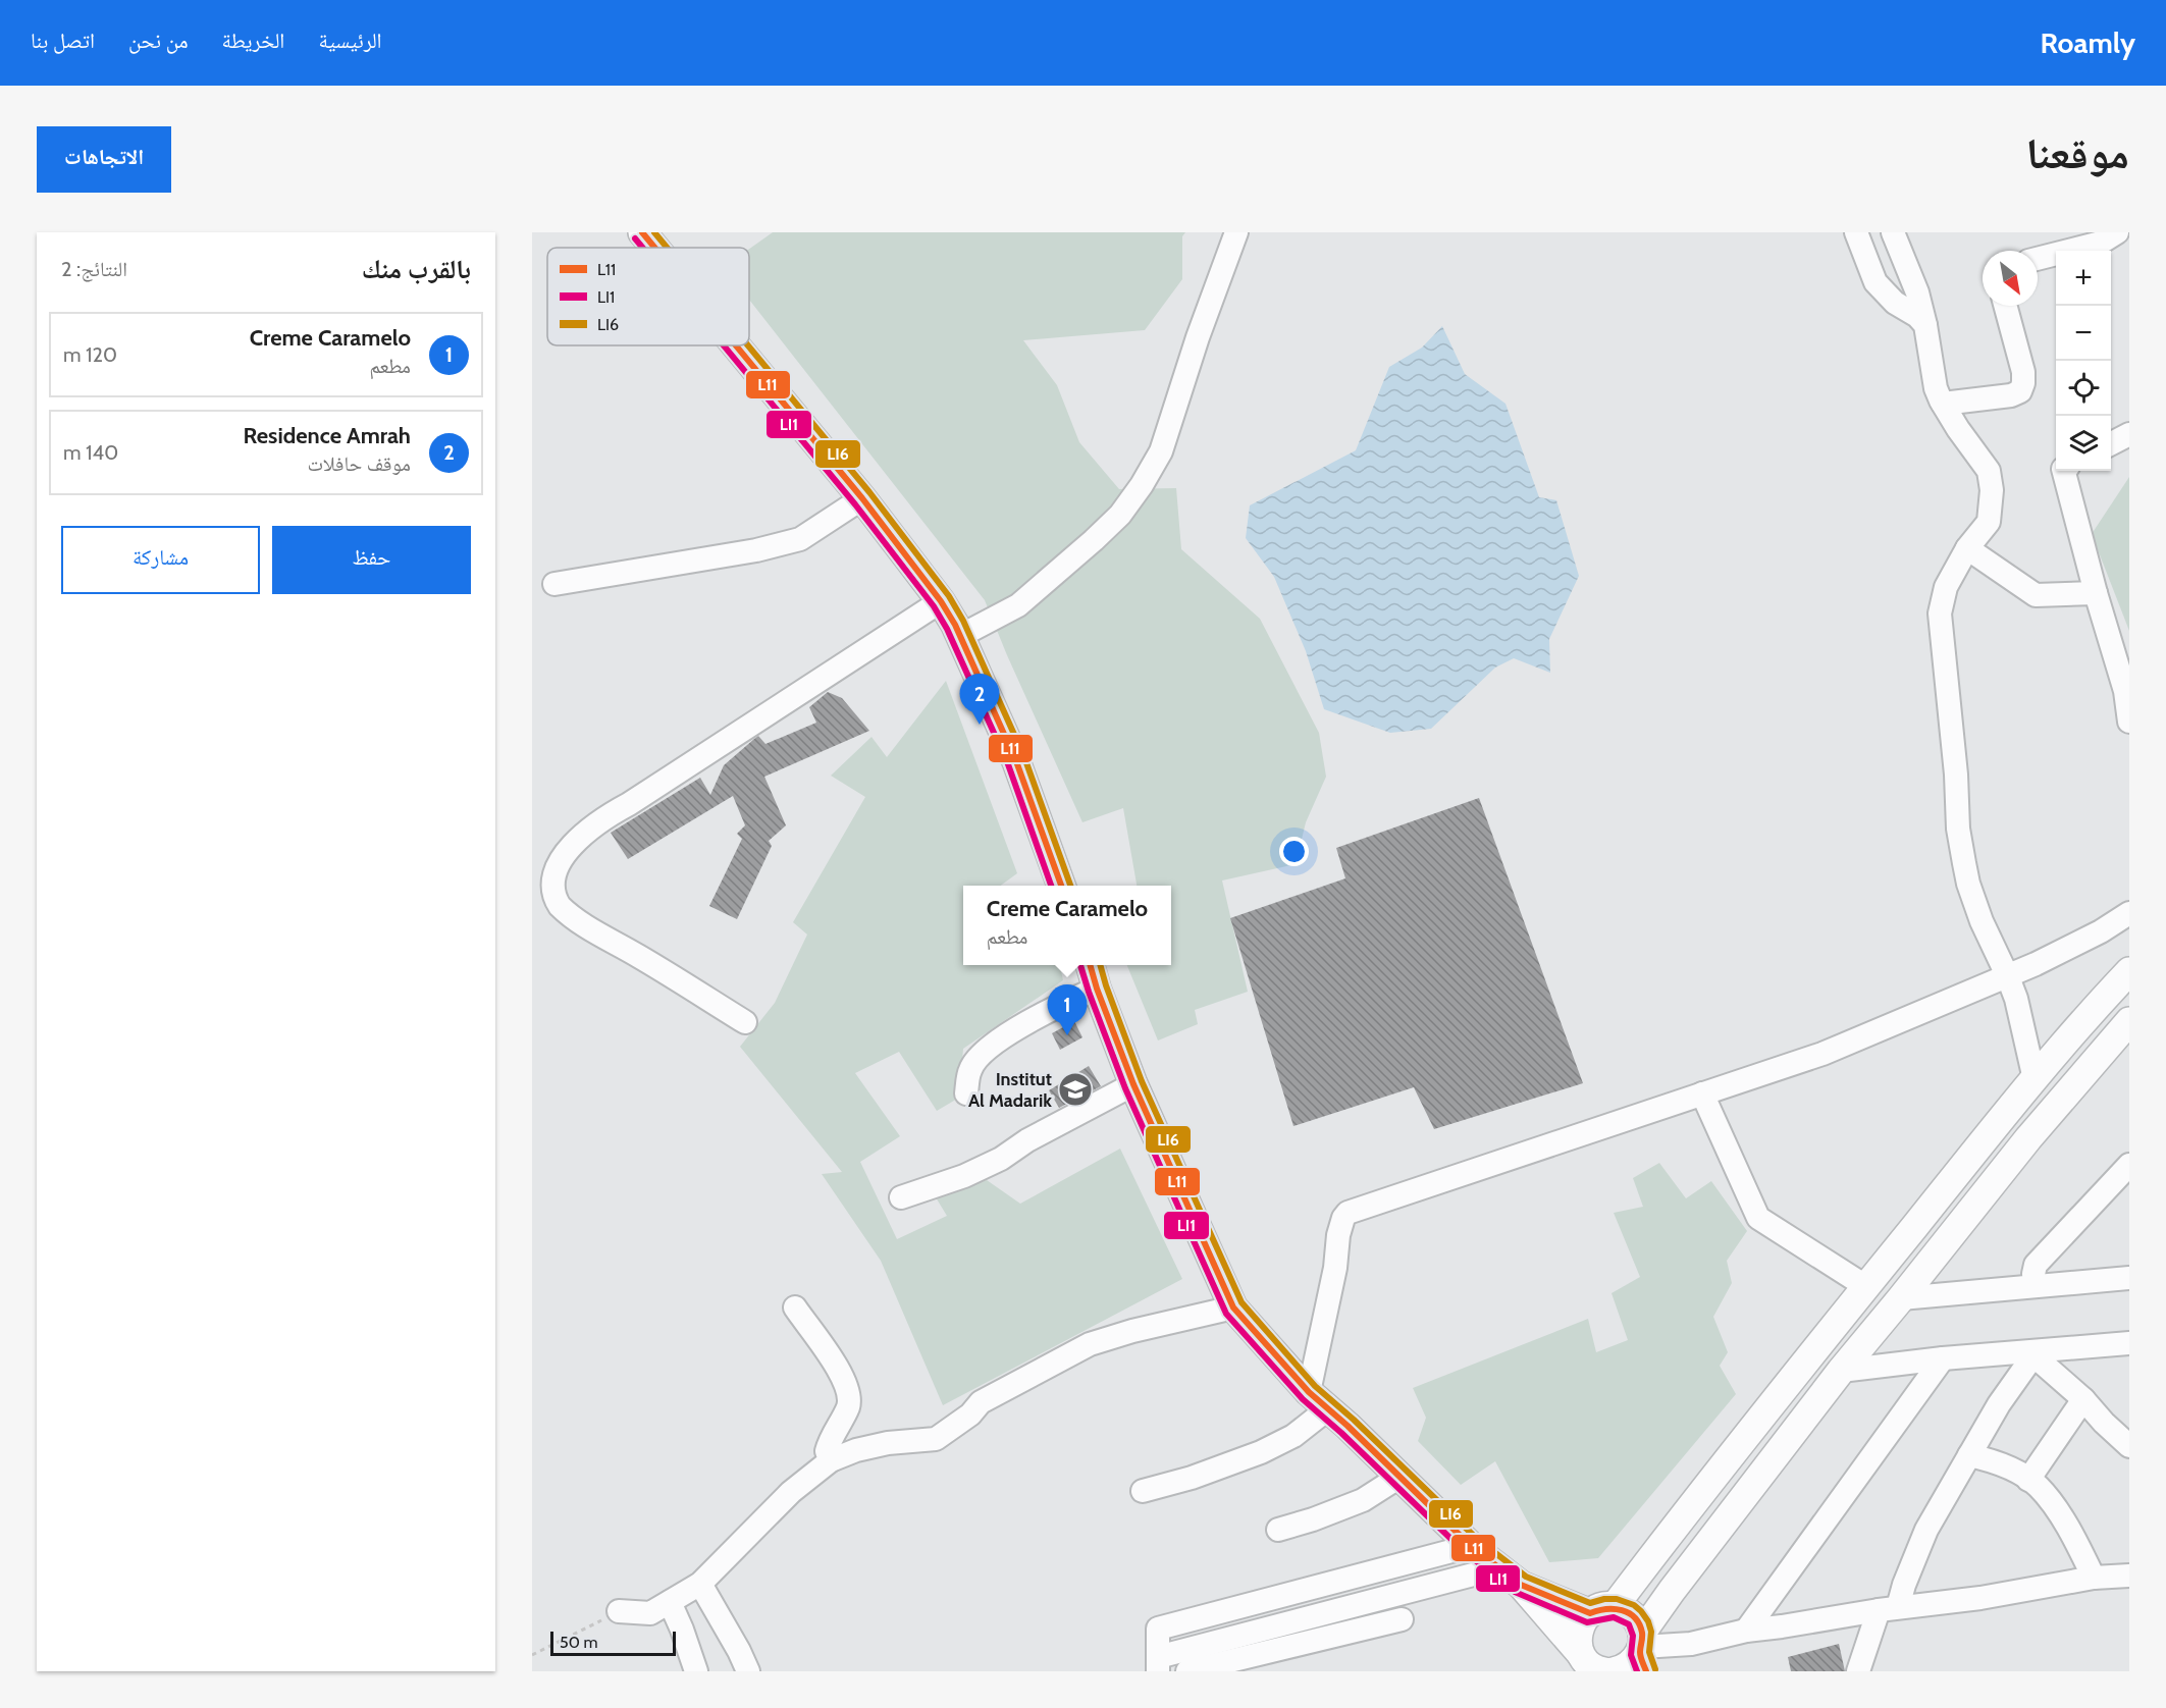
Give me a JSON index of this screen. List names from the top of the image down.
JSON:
{
  "places": {
    "school or university": ["Institut Al Madarik"]
  },
  "lines": ["transit line L11", "transit line LI6", "transit line LI1"],
  "legend": ["L11", "LI1", "LI6"],
  "scale_bar": "50 m",
  "north": "bottom right",
  "page": {
    "header": "Roamly",
    "nav": [
      "الرئيسية",
      "الخريطة",
      "من نحن",
      "اتصل بنا"
    ],
    "title": "موقعنا",
    "buttons": [
      "الاتجاهات",
      ["حفظ", "مشاركة"]
    ],
    "heading": ["بالقرب منك", "النتائج: 2"],
    "map_buttons": ["+", "−"],
    "list": [
      {
        "mark": "1",
        "name": "Creme Caramelo",
        "note": "مطعم",
        "value": "120 m"
      },
      {
        "mark": "2",
        "name": "Residence Amrah",
        "note": "موقف حافلات",
        "value": "140 m"
      }
    ],
    "pins": ["2", "1"],
    "popup": ["Creme Caramelo", "مطعم"],
    "scale": "50 m"
  }
}
